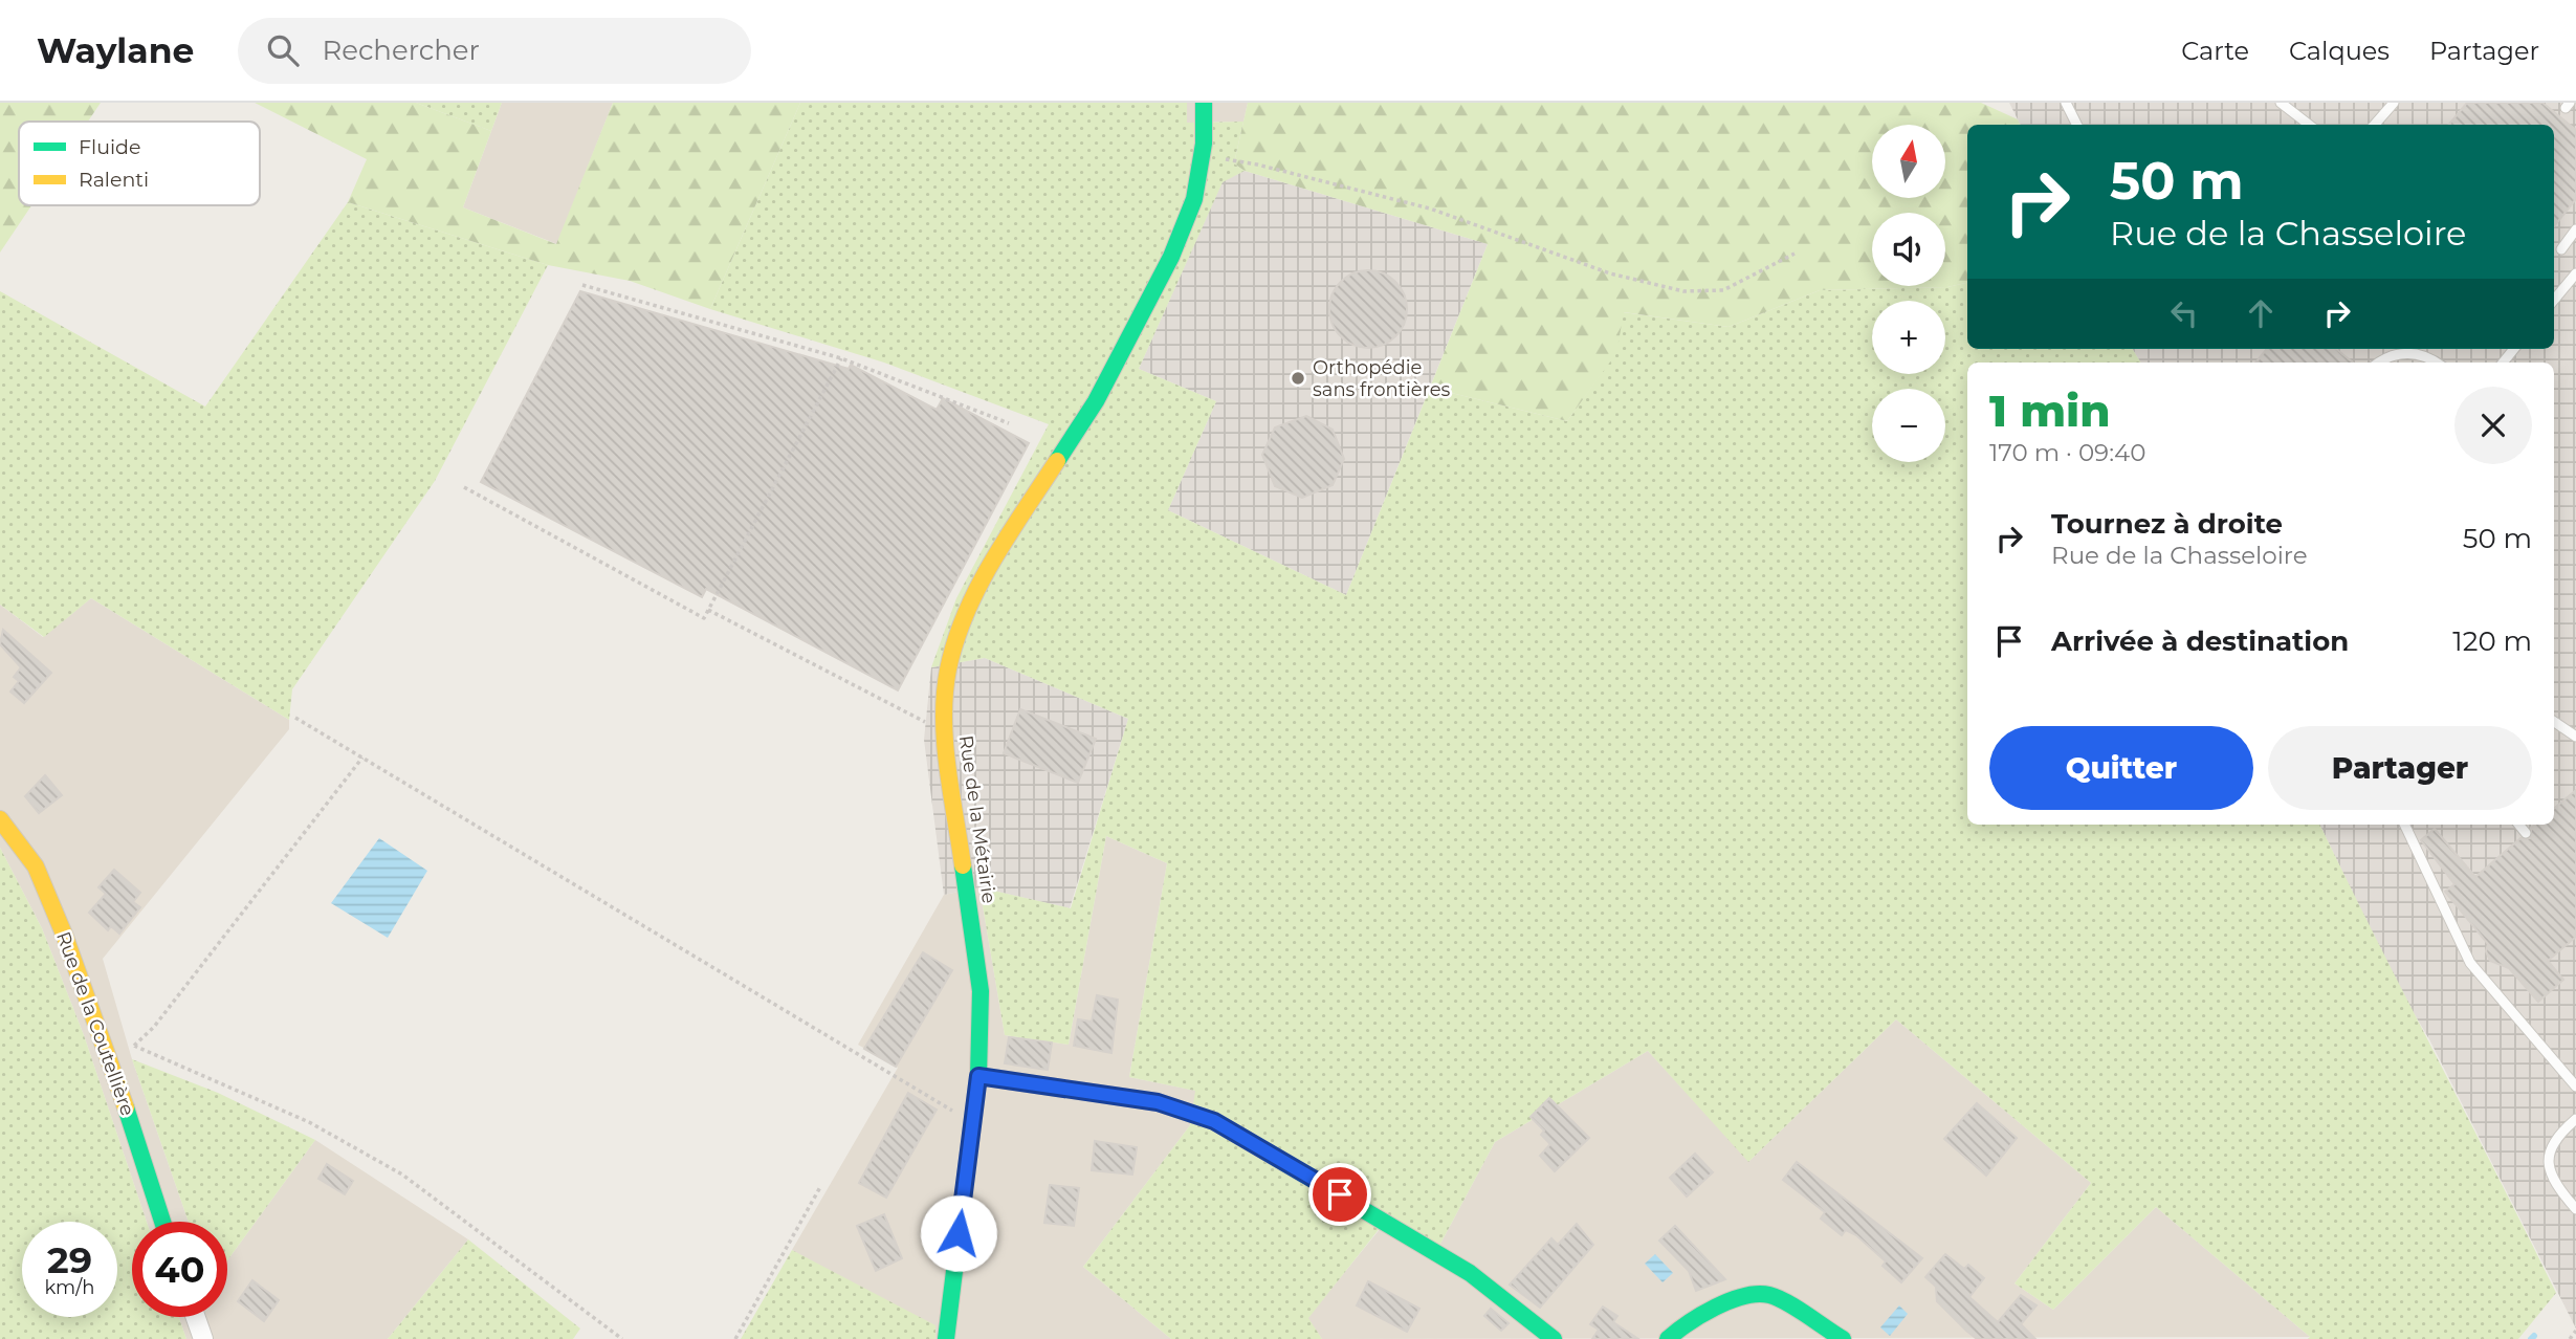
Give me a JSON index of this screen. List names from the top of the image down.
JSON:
{
  "streets": {
    "street": ["Rue de la Métairie", "Rue de la Coutellière"]
  },
  "places": ["Orthopédie sans frontières"],
  "legend": ["Fluide", "Ralenti"],
  "north": "top",
  "page": {
    "header": "Waylane",
    "search": "Rechercher",
    "nav": ["Carte", "Calques", "Partager"],
    "map_buttons": ["+", "−"],
    "turn": ["50 m", "Rue de la Chasseloire"],
    "heading": ["1 min", "170 m · 09:40"],
    "list": [
      {
        "name": "Tournez à droite",
        "note": "Rue de la Chasseloire",
        "value": "50 m"
      },
      {
        "name": "Arrivée à destination",
        "value": "120 m"
      }
    ],
    "buttons": ["Quitter", "Partager"],
    "speed": "29 km/h",
    "limit": "40"
  }
}
